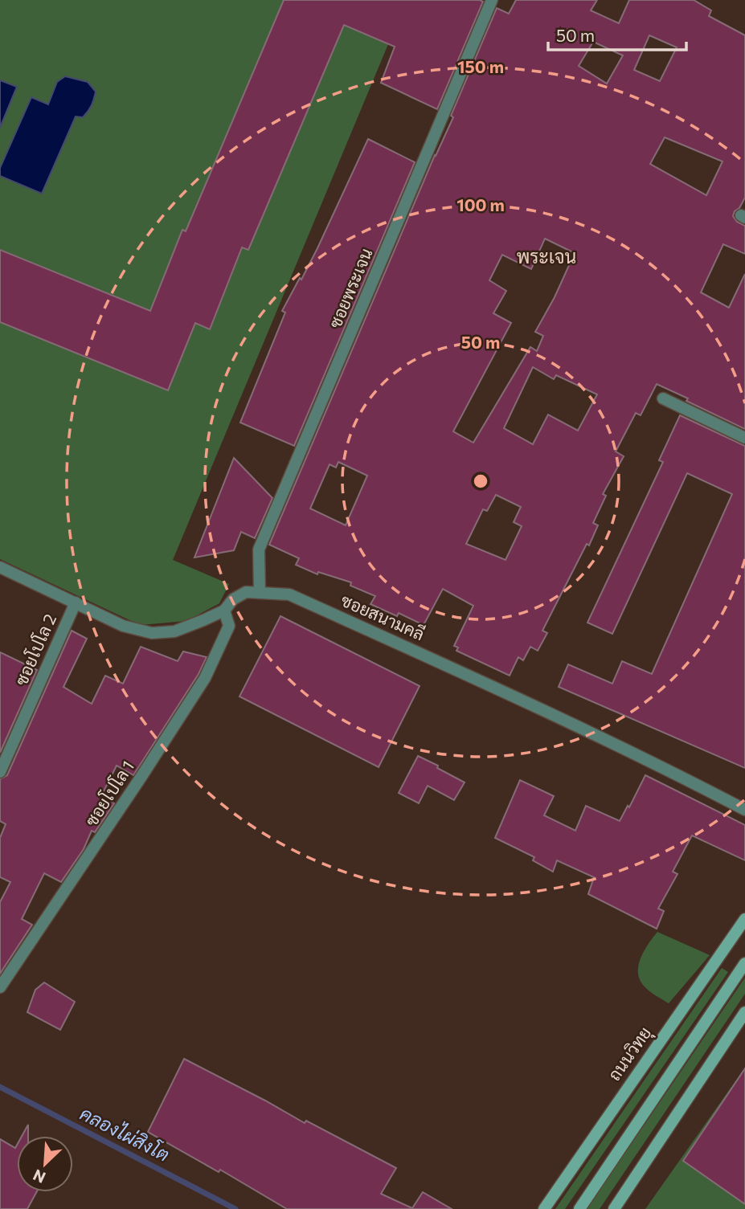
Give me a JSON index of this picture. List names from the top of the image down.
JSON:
{
  "streets": {
    "main road": ["ถนนวิทยุ"],
    "street": [
      "ซอยพระเจน",
      "ซอยสนามคลี",
      "ซอยโปโล 2",
      "ซอยโปโล 1"
    ]
  },
  "crossings": [
    ["ซอยพระเจน", "ซอยสนามคลี"],
    ["ซอยสนามคลี", "ซอยโปโล 2"],
    ["ซอยสนามคลี", "ซอยโปโล 1"]
  ],
  "districts": ["พระเจน"],
  "water": ["คลองไผ่สิงโต"],
  "scale_bar": "50 m",
  "north": "bottom left",
  "rings": ["150 m", "100 m", "50 m"]
}
